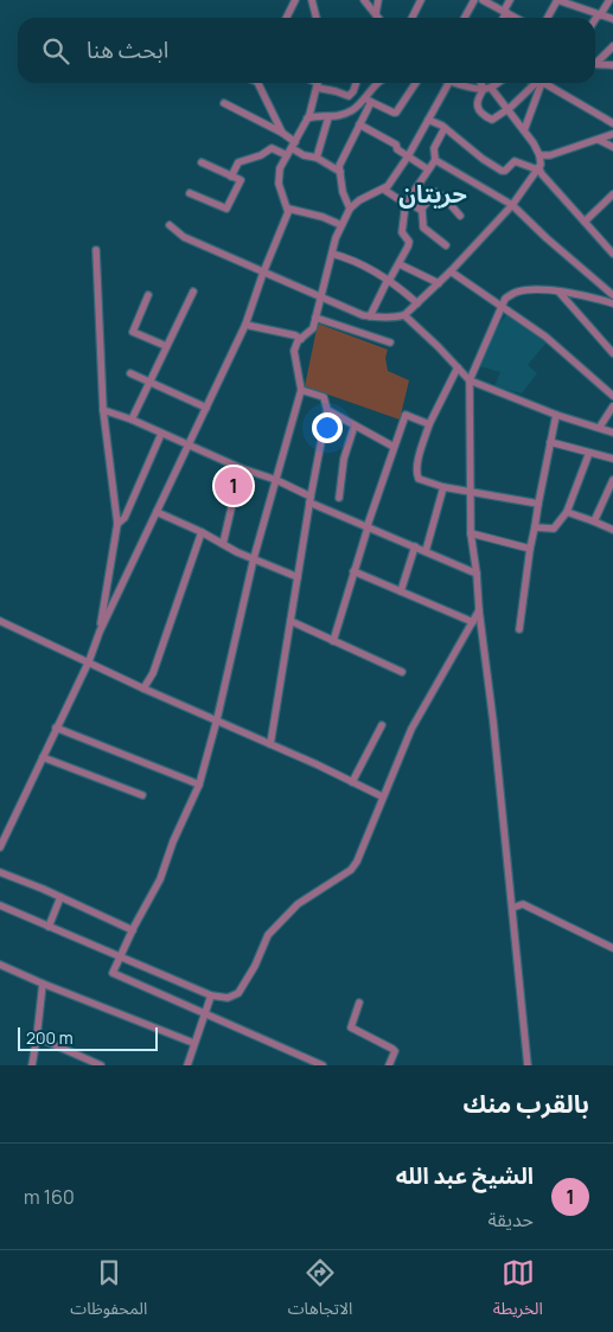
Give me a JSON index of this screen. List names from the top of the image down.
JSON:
{
  "districts": ["حريتان"],
  "scale_bar": "200 m",
  "page": {
    "search": "ابحث هنا",
    "pins": "1",
    "scale": "200 m",
    "heading": "بالقرب منك",
    "list": [
      {
        "mark": "1",
        "name": "الشيخ عبد الله",
        "note": "حديقة",
        "value": "160 m"
      }
    ],
    "nav": ["الخريطة", "الاتجاهات", "المحفوظات"]
  }
}
